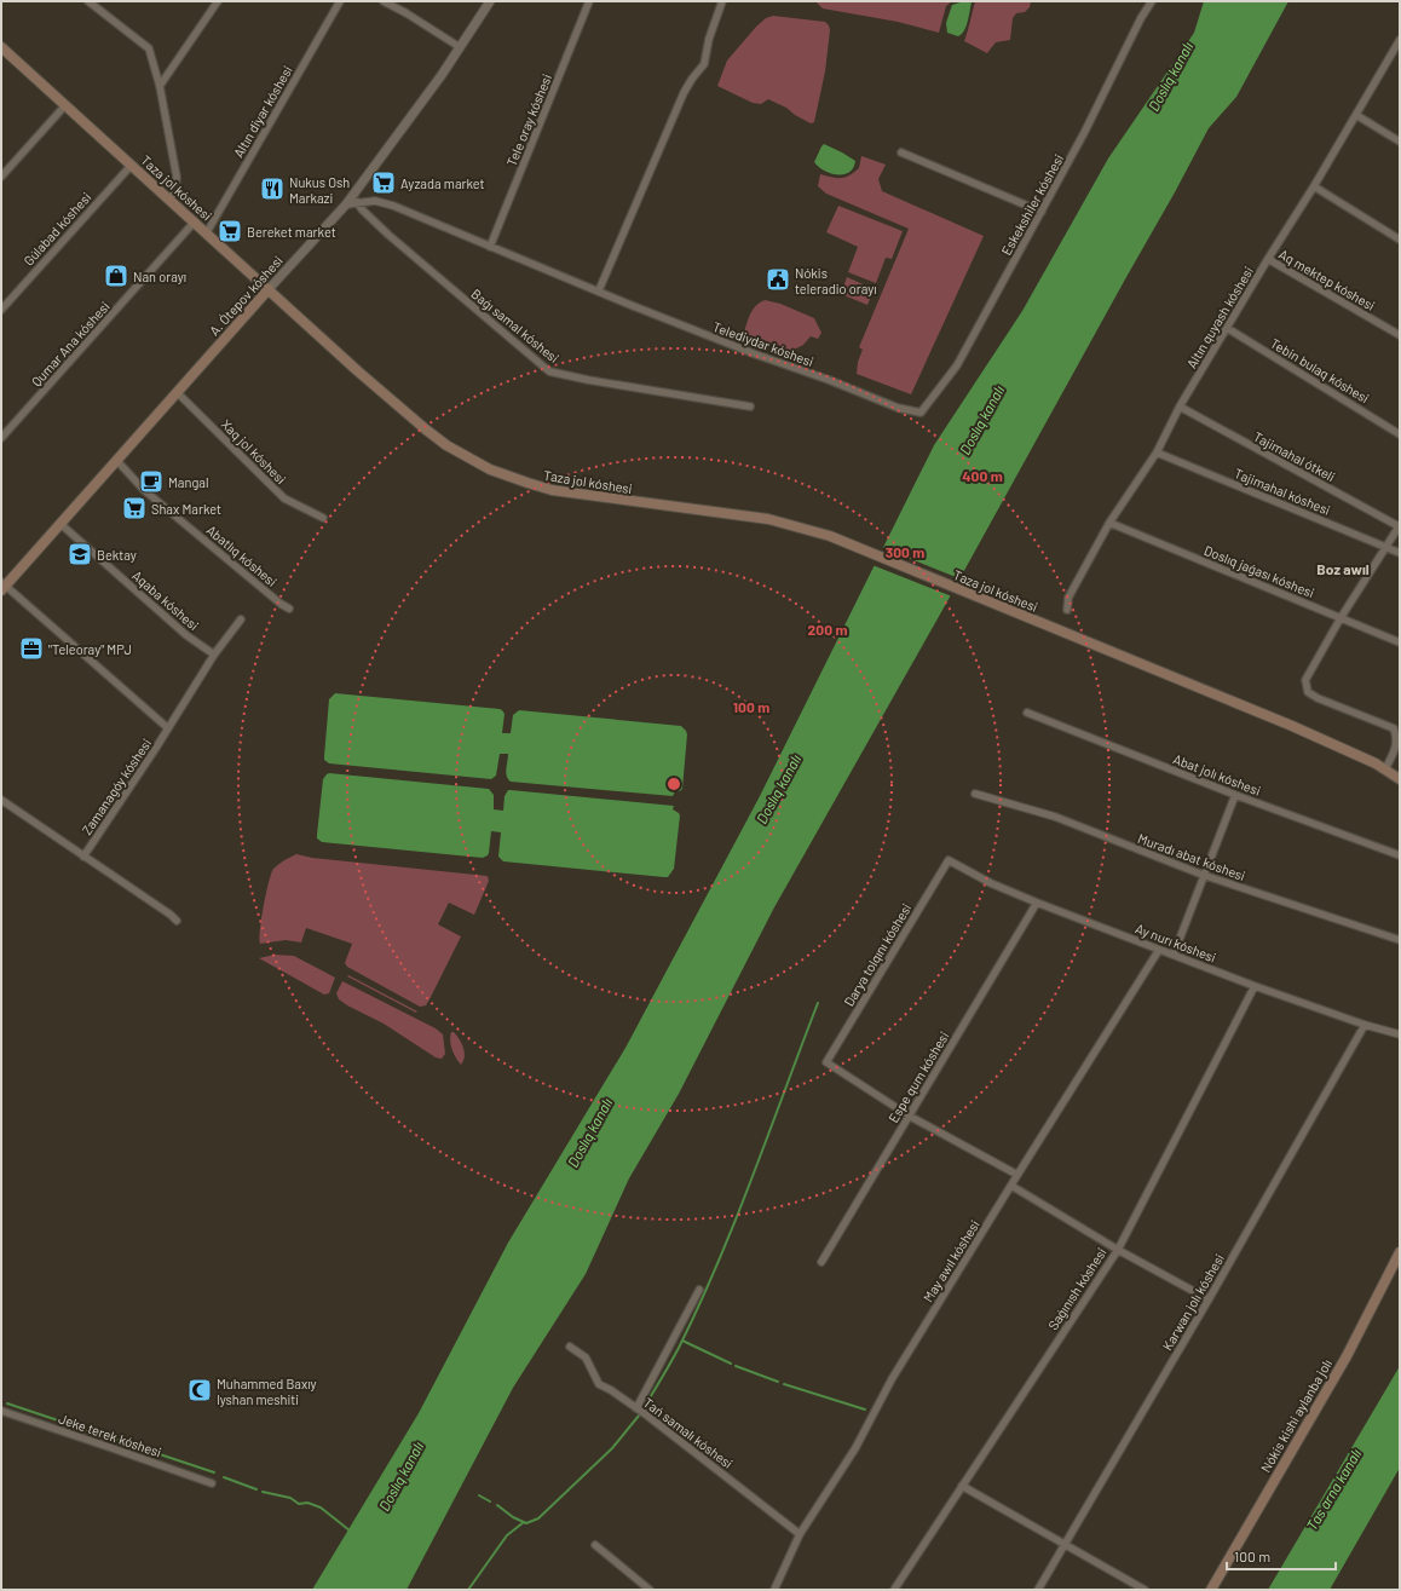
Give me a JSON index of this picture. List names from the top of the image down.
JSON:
{
  "streets": {
    "main road": ["Taza jol kóshesi", "A. Ótepov kóshesi", "Nókis kishi aylanba jolı"],
    "street": [
      "Altın diyar kóshesi",
      "Tele oray kóshesi",
      "Eskekshiler kóshesi",
      "Gúlabad kóshesi",
      "Aq mektep kóshesi",
      "Altın quyash kóshesi",
      "Baǵı samal kóshesi",
      "Qumar Ana kóshesi",
      "Telediydar kóshesi",
      "Tebin bulaq kóshesi",
      "Xaq jol kóshesi",
      "Tajimahal ótkeli",
      "Tajimahal kóshesi",
      "Abatlıq kóshesi",
      "Doslıq jaǵası kóshesi",
      "Aqaba kóshesi",
      "Abat jolı kóshesi",
      "Zamanagóy kóshesi",
      "Muradı abat kóshesi",
      "Ay nurı kóshesi",
      "Darya tolqını kóshesi",
      "Espe qum kóshesi",
      "May awıl kóshesi",
      "Saǵınısh kóshesi",
      "Karwan jolı kóshesi",
      "Tań samalı kóshesi",
      "Jeke terek kóshesi"
    ]
  },
  "crossings": [
    ["Altın diyar kóshesi", "Taza jol kóshesi"],
    ["Tele oray kóshesi", "Telediydar kóshesi"],
    ["Taza jol kóshesi", "Gúlabad kóshesi"],
    ["Taza jol kóshesi", "A. Ótepov kóshesi"],
    ["Taza jol kóshesi", "Qumar Ana kóshesi"],
    ["Eskekshiler kóshesi", "Telediydar kóshesi"],
    ["Aq mektep kóshesi", "Altın quyash kóshesi"],
    ["A. Ótepov kóshesi", "Telediydar kóshesi"],
    ["A. Ótepov kóshesi", "Xaq jol kóshesi"],
    ["A. Ótepov kóshesi", "Abatlıq kóshesi"],
    ["A. Ótepov kóshesi", "Aqaba kóshesi"],
    ["Altın quyash kóshesi", "Tebin bulaq kóshesi"],
    ["Altın quyash kóshesi", "Tajimahal ótkeli"],
    ["Altın quyash kóshesi", "Tajimahal kóshesi"],
    ["Altın quyash kóshesi", "Doslıq jaǵası kóshesi"],
    ["Baǵı samal kóshesi", "Telediydar kóshesi"],
    ["Aqaba kóshesi", "Zamanagóy kóshesi"],
    ["Ay nurı kóshesi", "Darya tolqını kóshesi"],
    ["Ay nurı kóshesi", "Espe qum kóshesi"],
    ["Ay nurı kóshesi", "May awıl kóshesi"],
    ["Ay nurı kóshesi", "Saǵınısh kóshesi"],
    ["Ay nurı kóshesi", "Karwan jolı kóshesi"],
    ["Darya tolqını kóshesi", "Espe qum kóshesi"],
    ["May awıl kóshesi", "Tań samalı kóshesi"]
  ],
  "districts": ["Boz awıl"],
  "water": ["Doslıq kanalı", "Tas arna kanalı"],
  "places": {
    "supermarket": ["Ayzada market", "Bereket market", "Shax Market"],
    "restaurant": ["Nukus Osh Markazi"],
    "shop": ["Nan orayı"],
    "public building": ["Nókis teleradio orayı"],
    "cafe": ["Mangal"],
    "school or university": ["Bektay"],
    "office": ["\"Teleoray\" MPJ"],
    "mosque": ["Muhammed Baxıy Iyshan meshiti"]
  },
  "scale_bar": "100 m",
  "rings": [
    "400 m",
    "300 m",
    "200 m",
    "100 m"
  ]
}
